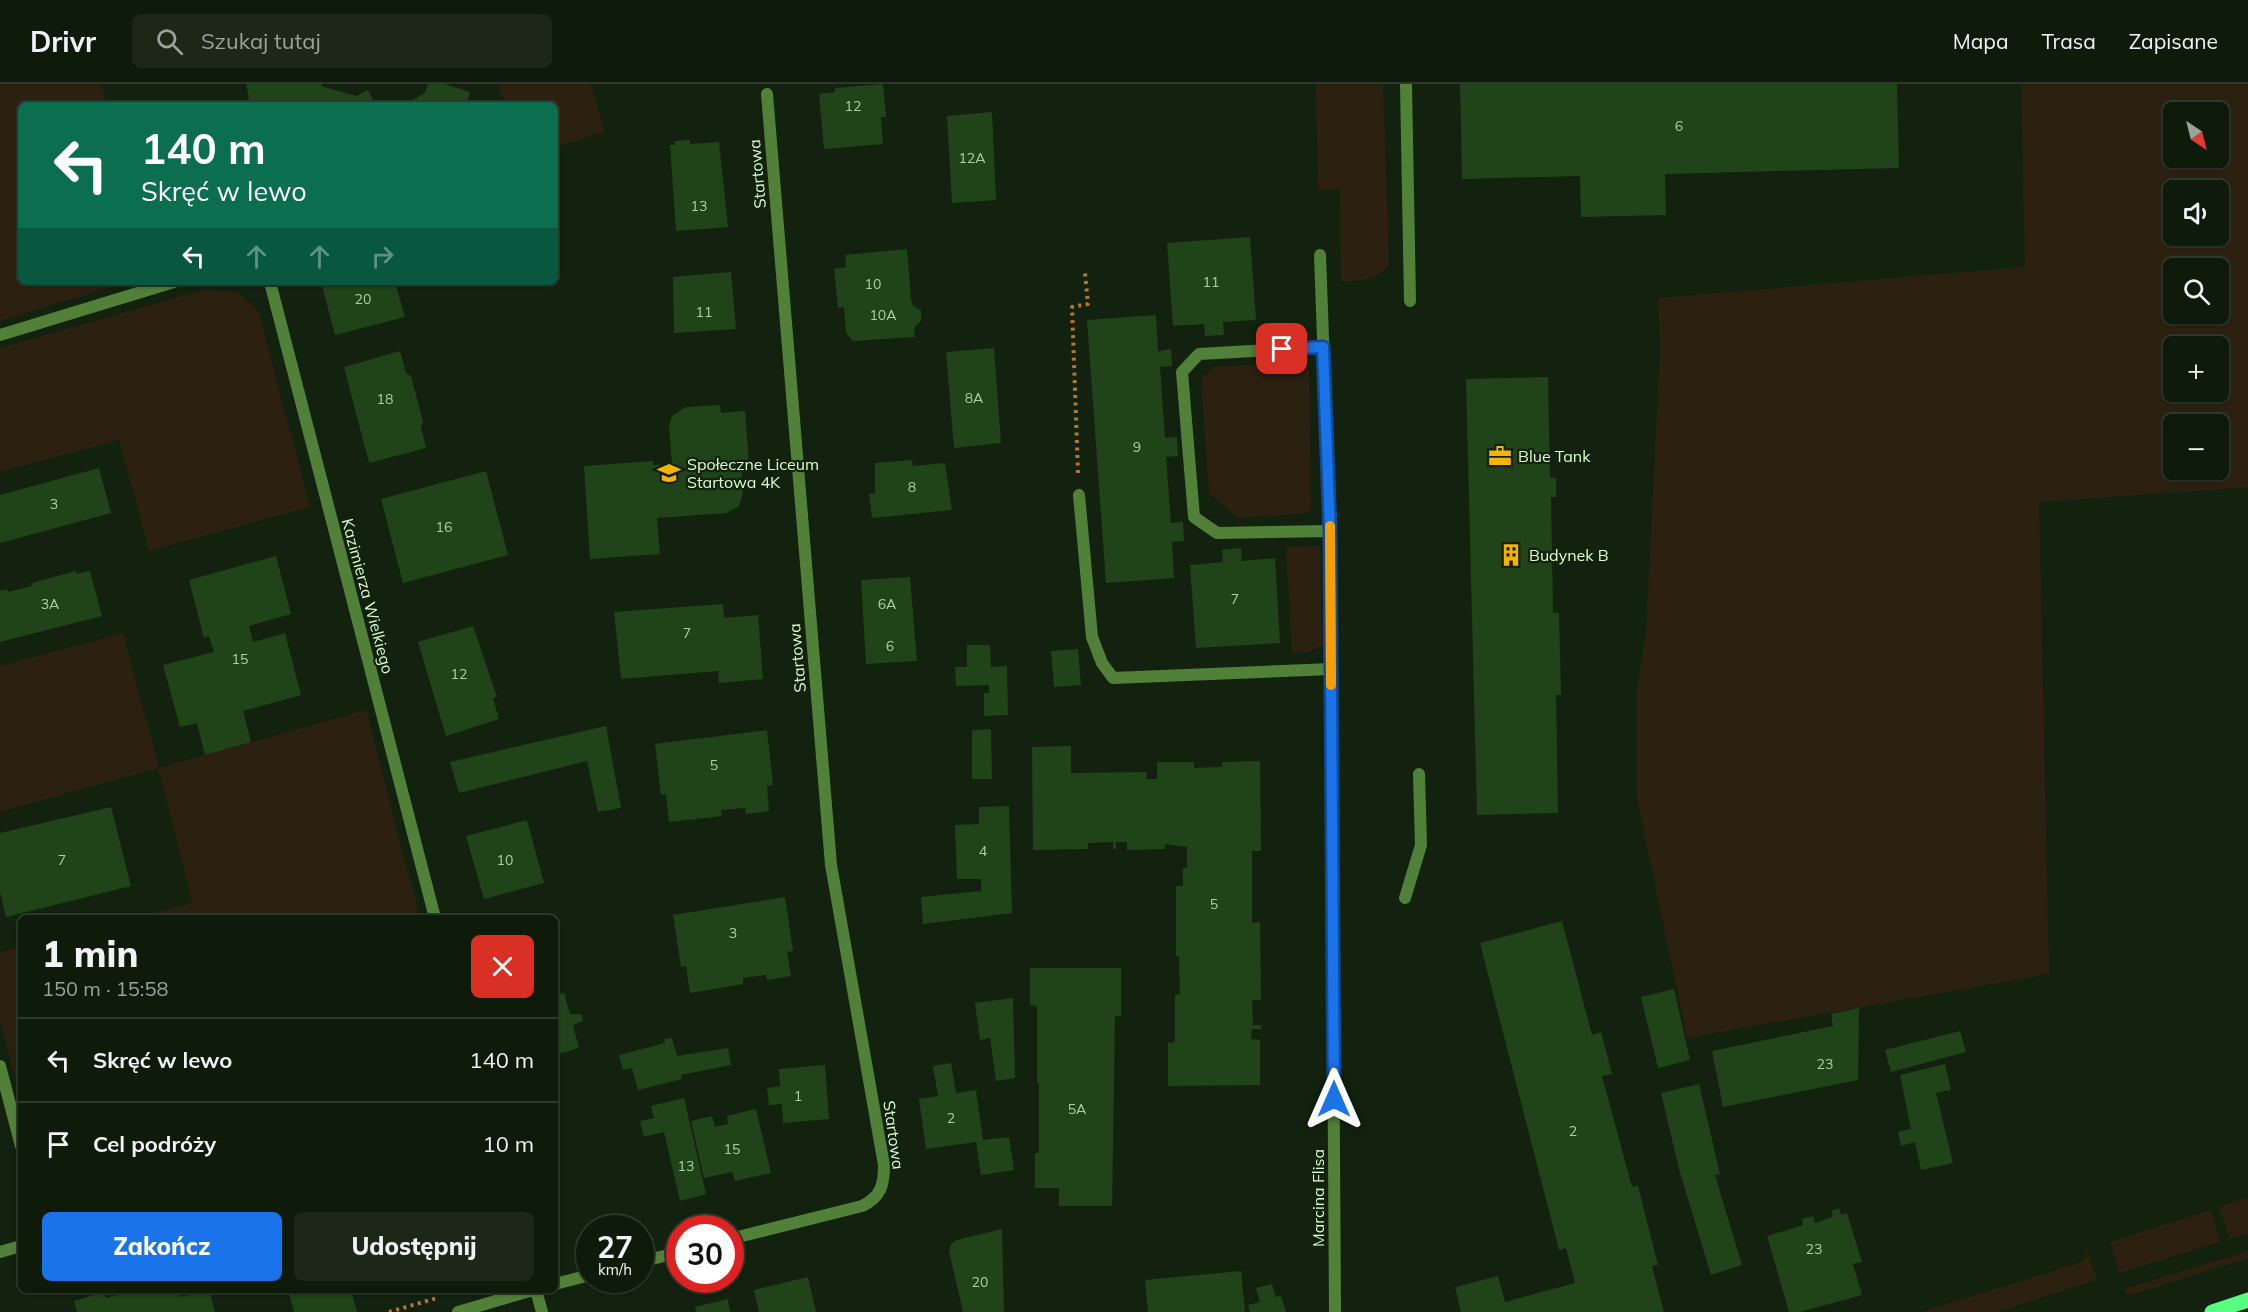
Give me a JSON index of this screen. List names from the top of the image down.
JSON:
{
  "streets": {
    "street": ["Startowa", "Kazimierza Wielkiego", "Marcina Flisa"]
  },
  "places": {
    "office": ["Blue Tank"],
    "school or university": ["Społeczne Liceum Startowa 4K"],
    "building": ["Budynek B"]
  },
  "house_numbers": [
    "12",
    "6",
    "12A",
    "13",
    "11",
    "10",
    "20",
    "11",
    "10A",
    "8A",
    "18",
    "9",
    "8",
    "3",
    "16",
    "7",
    "3A",
    "6A",
    "7",
    "6",
    "15",
    "12",
    "5",
    "4",
    "7",
    "10",
    "5",
    "3",
    "23",
    "1",
    "5A",
    "2",
    "2",
    "15",
    "13",
    "23",
    "20"
  ],
  "north": "bottom right",
  "page": {
    "header": "Drivr",
    "search": "Szukaj tutaj",
    "nav": ["Mapa", "Trasa", "Zapisane"],
    "map_buttons": ["+", "−"],
    "turn": ["140 m", "Skręć w lewo"],
    "heading": ["1 min", "150 m · 15:58"],
    "list": [
      {
        "name": "Skręć w lewo",
        "value": "140 m"
      },
      {
        "name": "Cel podróży",
        "value": "10 m"
      }
    ],
    "buttons": ["Zakończ", "Udostępnij"],
    "speed": "27 km/h",
    "limit": "30"
  }
}
